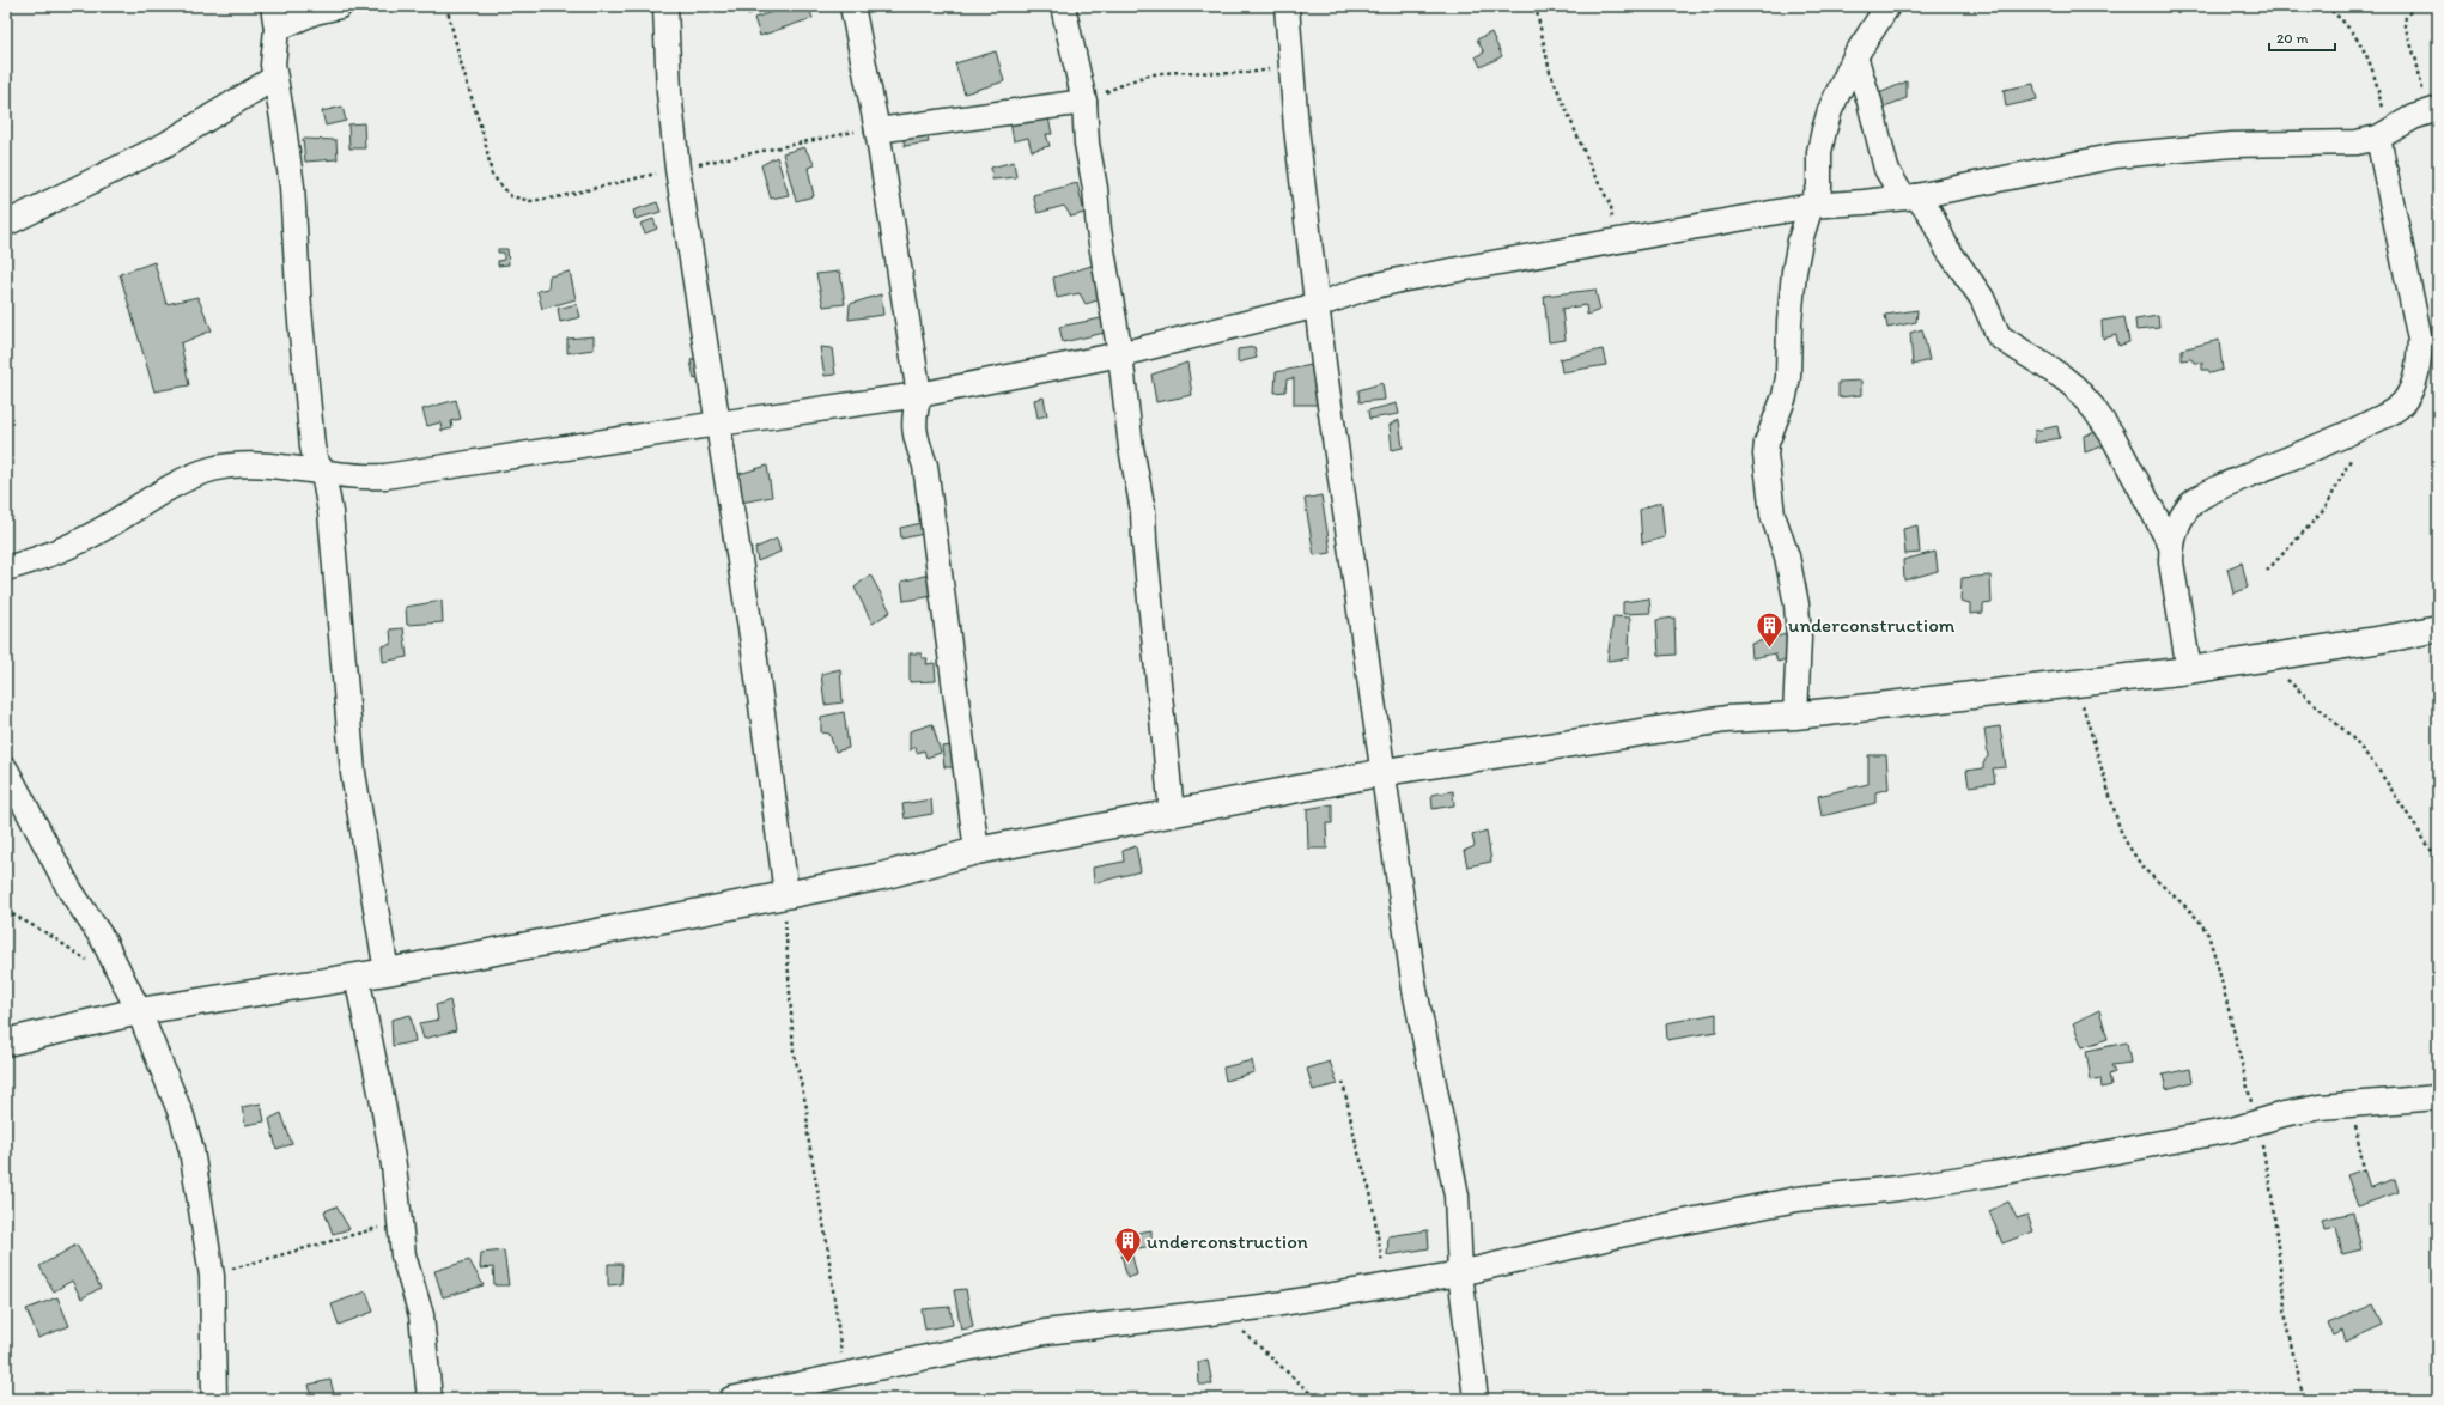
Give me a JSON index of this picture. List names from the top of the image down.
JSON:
{
  "places": {
    "building": ["underconstructiom", "underconstruction"]
  },
  "scale_bar": "20 m"
}
